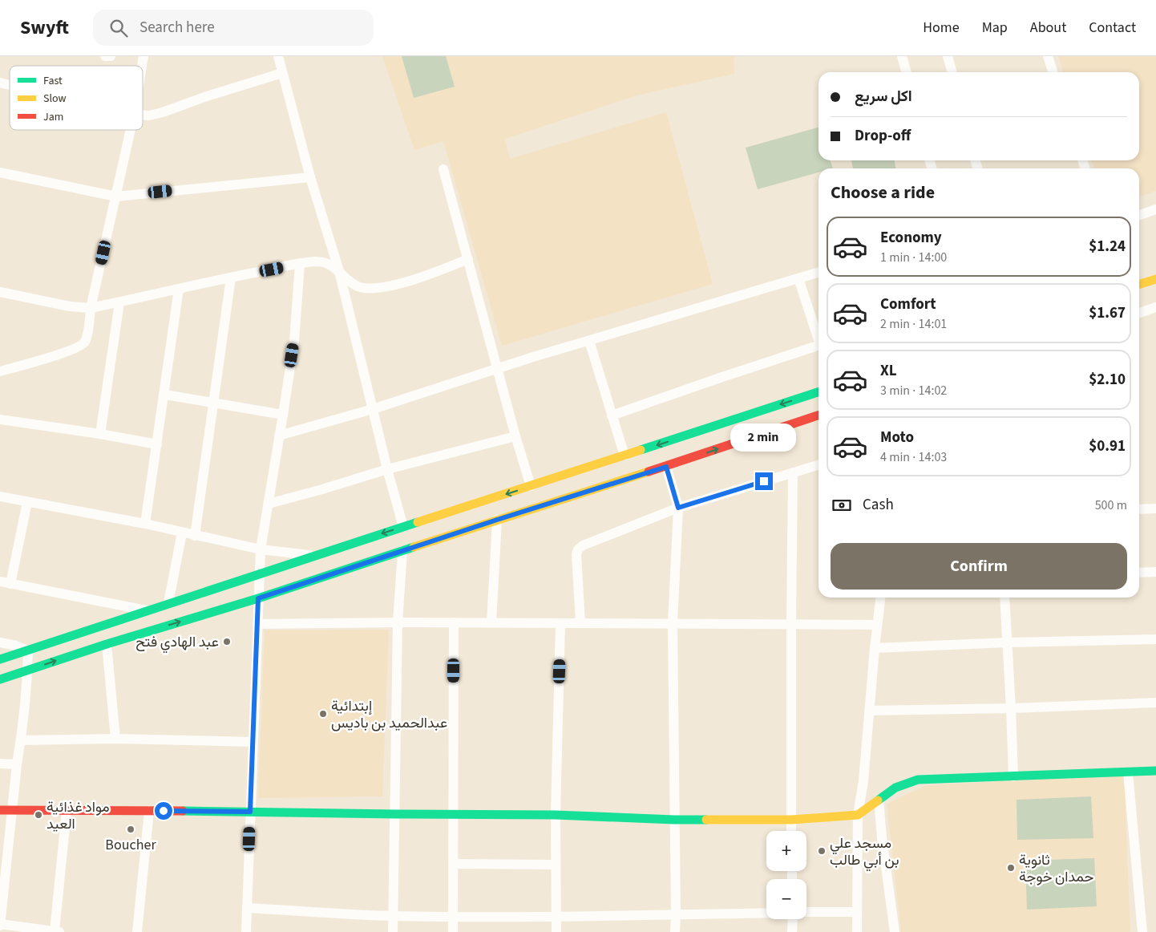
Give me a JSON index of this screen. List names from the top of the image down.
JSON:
{
  "places": [
    "عبد الهادي فتح",
    "إبتدائية عبدالحميد بن باديس",
    "مواد غذائية العيد",
    "Boucher",
    "مسجد علي بن أبي طالب",
    "ثانوية حمدان خوجة"
  ],
  "legend": ["Fast", "Slow", "Jam"],
  "page": {
    "header": "Swyft",
    "search": "Search here",
    "nav": [
      "Home",
      "Map",
      "About",
      "Contact"
    ],
    "banner": ["اكل سريع", "Drop-off"],
    "heading": "Choose a ride",
    "list": [
      {
        "name": "Economy",
        "note": "1 min · 14:00",
        "value": "$1.24"
      },
      {
        "name": "Comfort",
        "note": "2 min · 14:01",
        "value": "$1.67"
      },
      {
        "name": "XL",
        "note": "3 min · 14:02",
        "value": "$2.10"
      },
      {
        "name": "Moto",
        "note": "4 min · 14:03",
        "value": "$0.91"
      }
    ],
    "bubble": "2 min",
    "pay": ["Cash", "500 m"],
    "buttons": "Confirm",
    "map_buttons": ["+", "−"]
  }
}
